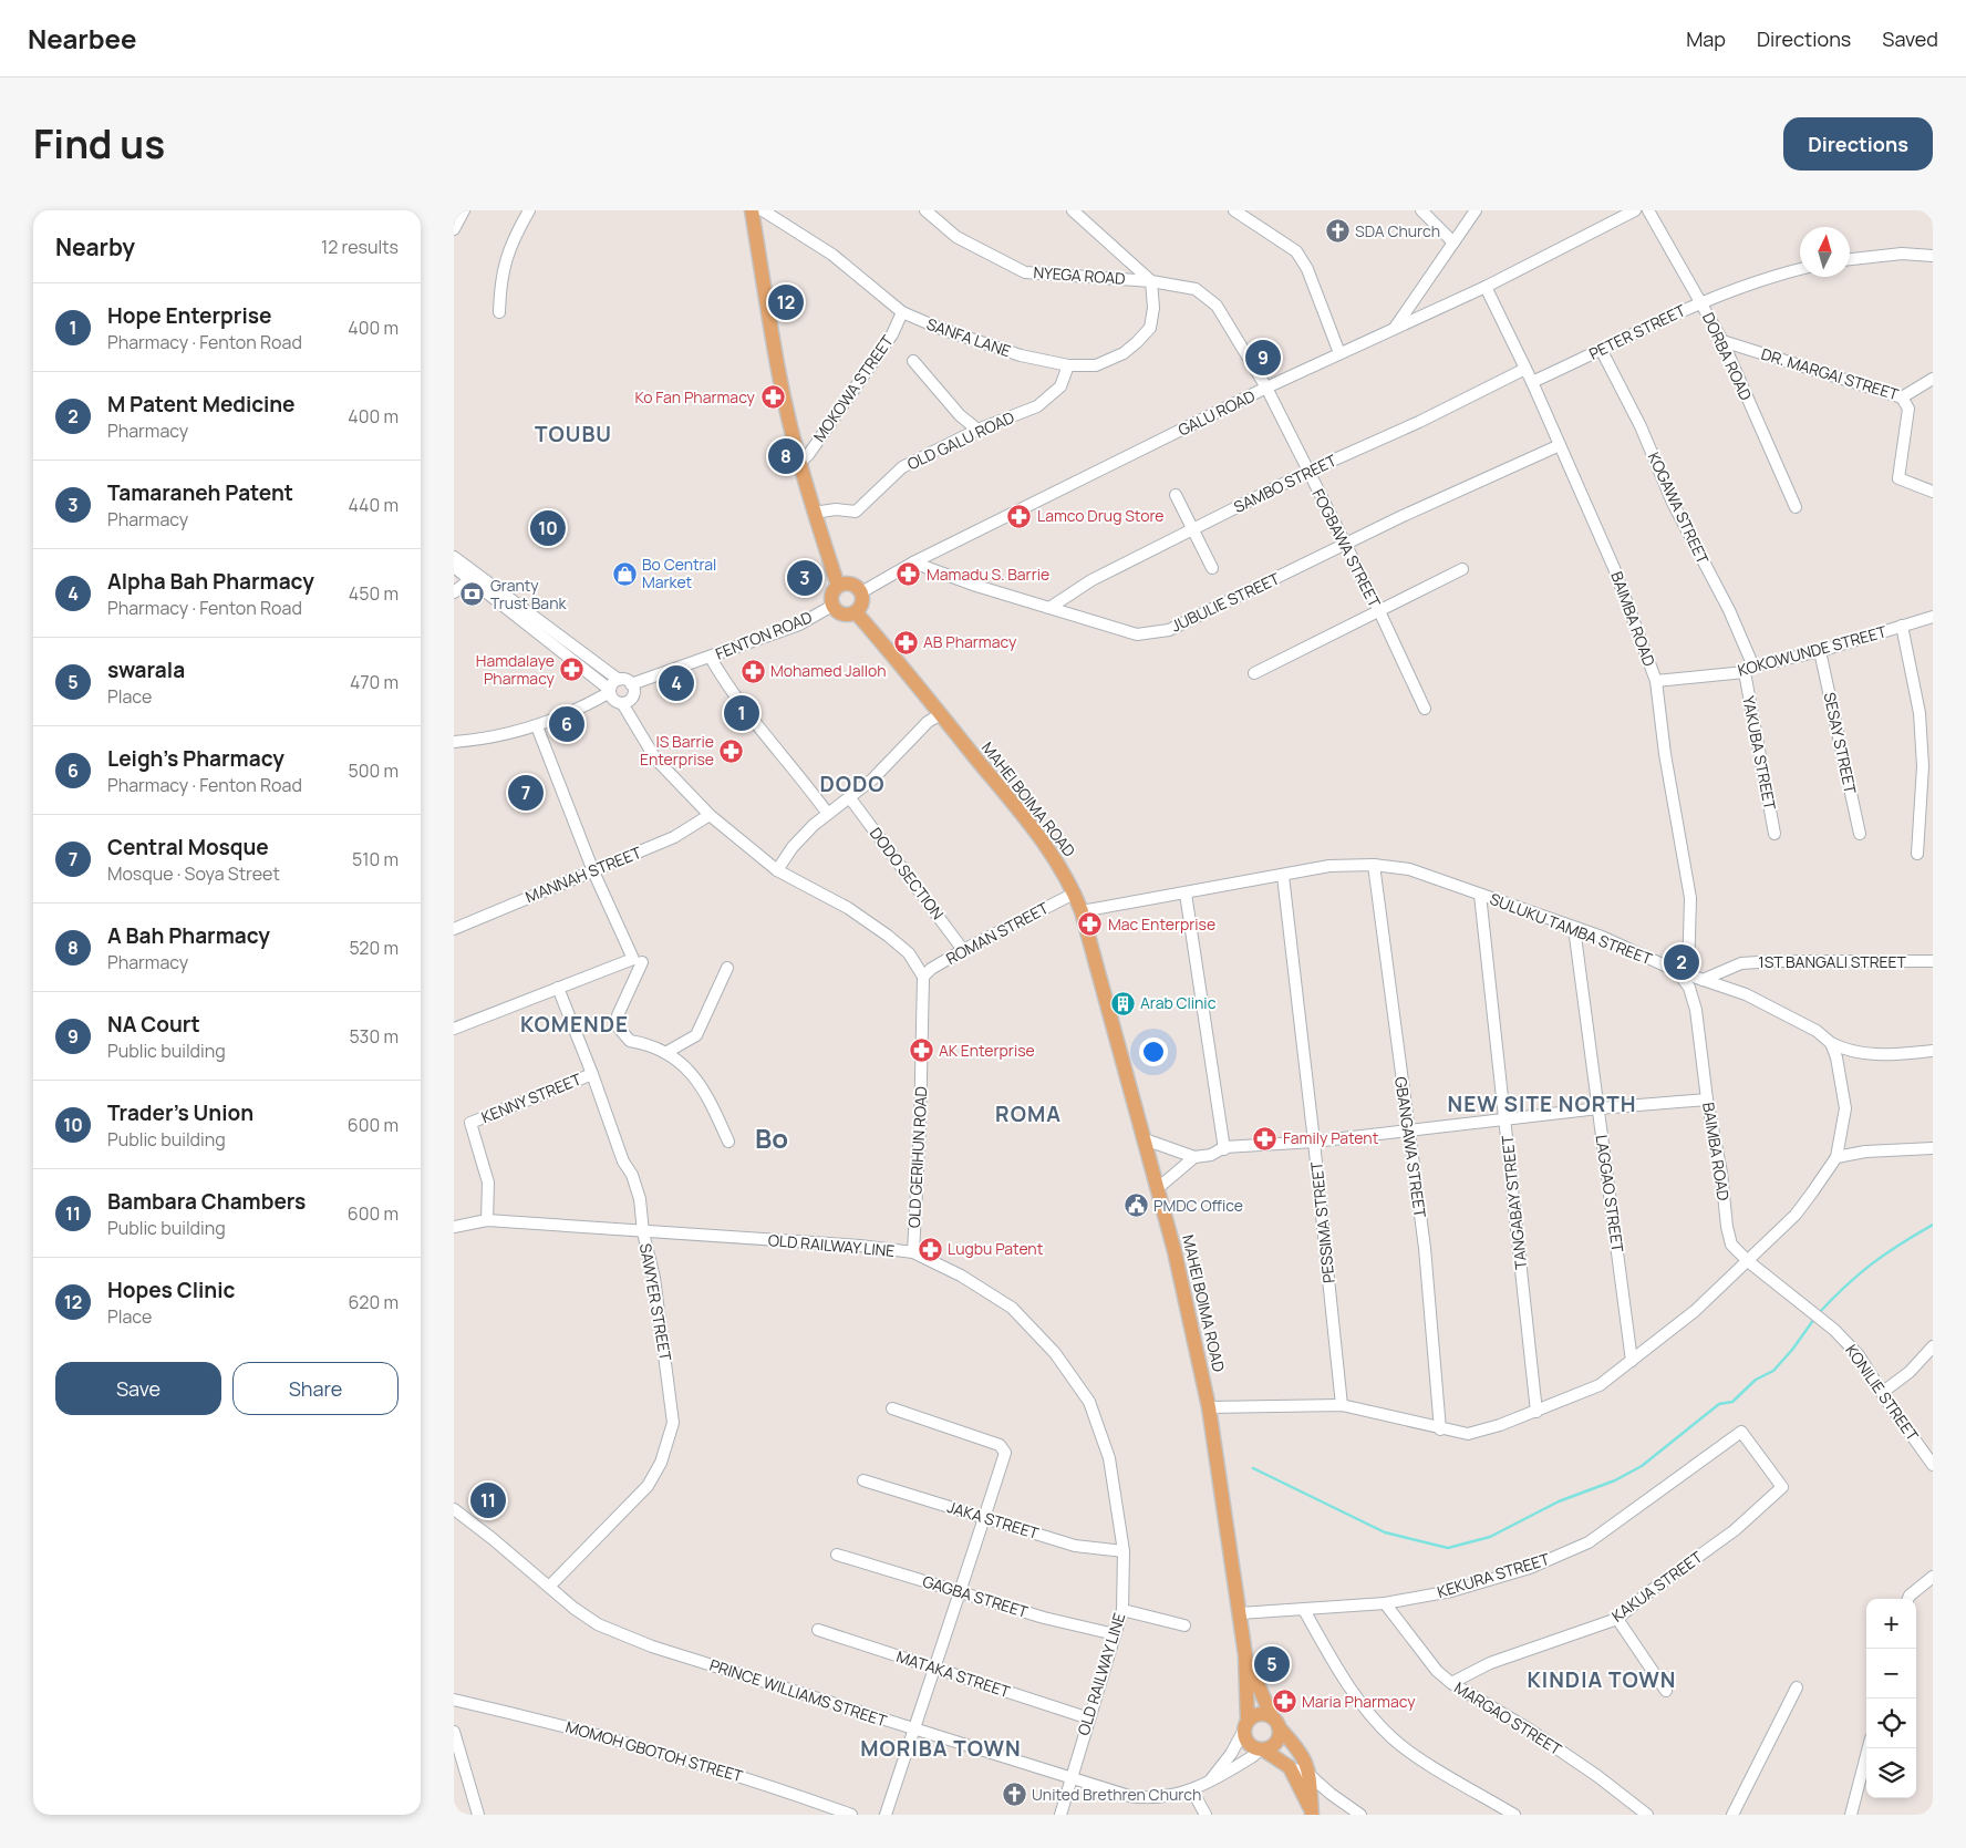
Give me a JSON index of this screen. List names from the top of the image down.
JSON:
{
  "streets": {
    "main road": ["MAHEI BOIMA ROAD"],
    "street": [
      "NYEGA ROAD",
      "PETER STREET",
      "SANFA LANE",
      "DORBA ROAD",
      "DR. MARGAI STREET",
      "MOKOWA STREET",
      "GALU ROAD",
      "OLD GALU ROAD",
      "SAMBO STREET",
      "KOGAWA STREET",
      "FOGBAWA STREET",
      "JUBULIE STREET",
      "BAIMBA ROAD",
      "FENTON ROAD",
      "KOKOWUNDE STREET",
      "SESAY STREET",
      "YAKUBA STREET",
      "DODO SECTION",
      "MANNAH STREET",
      "SULUKU TAMBA STREET",
      "ROMAN STREET",
      "1ST BANGALI STREET",
      "KENNY STREET",
      "GBANGAWA STREET",
      "OLD GERIHUN ROAD",
      "LAGGAO STREET",
      "TANGABAY STREET",
      "PESSIMA STREET",
      "OLD RAILWAY LINE",
      "SAWYER STREET",
      "KONILIE STREET",
      "JAKA STREET",
      "KEKURA STREET",
      "KAKUA STREET",
      "GAGBA STREET",
      "MATAKA STREET",
      "PRINCE WILLIAMS STREET",
      "MARGAO STREET",
      "MOMOH GBOTOH STREET"
    ]
  },
  "crossings": [
    ["NYEGA ROAD", "SANFA LANE"],
    ["NYEGA ROAD", "GALU ROAD"],
    ["NYEGA ROAD", "FOGBAWA STREET"],
    ["PETER STREET", "DORBA ROAD"],
    ["PETER STREET", "KOGAWA STREET"],
    ["PETER STREET", "BAIMBA ROAD"],
    ["SANFA LANE", "MOKOWA STREET"],
    ["SANFA LANE", "OLD GALU ROAD"],
    ["DORBA ROAD", "DR. MARGAI STREET"],
    ["GALU ROAD", "FOGBAWA STREET"],
    ["GALU ROAD", "JUBULIE STREET"],
    ["GALU ROAD", "BAIMBA ROAD"],
    ["GALU ROAD", "FENTON ROAD"],
    ["GALU ROAD", "MAHEI BOIMA ROAD"],
    ["SAMBO STREET", "FOGBAWA STREET"],
    ["SAMBO STREET", "JUBULIE STREET"],
    ["SAMBO STREET", "BAIMBA ROAD"],
    ["KOGAWA STREET", "KOKOWUNDE STREET"],
    ["KOGAWA STREET", "YAKUBA STREET"],
    ["FOGBAWA STREET", "JUBULIE STREET"],
    ["JUBULIE STREET", "BAIMBA ROAD"],
    ["BAIMBA ROAD", "KOKOWUNDE STREET"],
    ["BAIMBA ROAD", "SULUKU TAMBA STREET"],
    ["BAIMBA ROAD", "KONILIE STREET"],
    ["FENTON ROAD", "MAHEI BOIMA ROAD"],
    ["KOKOWUNDE STREET", "SESAY STREET"],
    ["KOKOWUNDE STREET", "YAKUBA STREET"],
    ["MAHEI BOIMA ROAD", "SULUKU TAMBA STREET"],
    ["MAHEI BOIMA ROAD", "ROMAN STREET"],
    ["MAHEI BOIMA ROAD", "KEKURA STREET"],
    ["DODO SECTION", "ROMAN STREET"],
    ["SULUKU TAMBA STREET", "1ST BANGALI STREET"],
    ["SULUKU TAMBA STREET", "GBANGAWA STREET"],
    ["SULUKU TAMBA STREET", "LAGGAO STREET"],
    ["SULUKU TAMBA STREET", "TANGABAY STREET"],
    ["SULUKU TAMBA STREET", "PESSIMA STREET"],
    ["ROMAN STREET", "OLD GERIHUN ROAD"],
    ["KENNY STREET", "OLD RAILWAY LINE"],
    ["KENNY STREET", "SAWYER STREET"],
    ["OLD GERIHUN ROAD", "OLD RAILWAY LINE"],
    ["OLD RAILWAY LINE", "SAWYER STREET"],
    ["OLD RAILWAY LINE", "JAKA STREET"],
    ["OLD RAILWAY LINE", "GAGBA STREET"],
    ["OLD RAILWAY LINE", "MATAKA STREET"],
    ["OLD RAILWAY LINE", "PRINCE WILLIAMS STREET"],
    ["SAWYER STREET", "PRINCE WILLIAMS STREET"],
    ["KEKURA STREET", "KAKUA STREET"],
    ["KEKURA STREET", "MARGAO STREET"],
    ["KAKUA STREET", "MARGAO STREET"]
  ],
  "districts": [
    "TOUBU",
    "DODO",
    "KOMENDE",
    "NEW SITE NORTH",
    "ROMA",
    "Bo",
    "KINDIA TOWN",
    "MORIBA TOWN"
  ],
  "places": {
    "church": ["SDA Church", "United Brethren Church"],
    "pharmacy": [
      "Ko Fan Pharmacy",
      "Lamco Drug Store",
      "Mamadu S. Barrie",
      "AB Pharmacy",
      "Hamdalaye Pharmacy",
      "Mohamed Jalloh",
      "IS Barrie Enterprise",
      "Mac Enterprise",
      "AK Enterprise",
      "Family Patent",
      "Lugbu Patent",
      "Maria Pharmacy"
    ],
    "shop": ["Bo Central Market"],
    "bank": ["Granty Trust Bank"],
    "building": ["Arab Clinic"],
    "public building": ["PMDC Office"]
  },
  "north": "top",
  "page": {
    "header": "Nearbee",
    "nav": ["Map", "Directions", "Saved"],
    "title": "Find us",
    "buttons": [
      "Directions",
      ["Save", "Share"]
    ],
    "heading": ["Nearby", "12 results"],
    "list": [
      {
        "mark": "1",
        "name": "Hope Enterprise",
        "note": "Pharmacy · Fenton Road",
        "value": "400 m"
      },
      {
        "mark": "2",
        "name": "M Patent Medicine",
        "note": "Pharmacy",
        "value": "400 m"
      },
      {
        "mark": "3",
        "name": "Tamaraneh Patent",
        "note": "Pharmacy",
        "value": "440 m"
      },
      {
        "mark": "4",
        "name": "Alpha Bah Pharmacy",
        "note": "Pharmacy · Fenton Road",
        "value": "450 m"
      },
      {
        "mark": "5",
        "name": "swarala",
        "note": "Place",
        "value": "470 m"
      },
      {
        "mark": "6",
        "name": "Leigh's Pharmacy",
        "note": "Pharmacy · Fenton Road",
        "value": "500 m"
      },
      {
        "mark": "7",
        "name": "Central Mosque",
        "note": "Mosque · Soya Street",
        "value": "510 m"
      },
      {
        "mark": "8",
        "name": "A Bah Pharmacy",
        "note": "Pharmacy",
        "value": "520 m"
      },
      {
        "mark": "9",
        "name": "NA Court",
        "note": "Public building",
        "value": "530 m"
      },
      {
        "mark": "10",
        "name": "Trader's Union",
        "note": "Public building",
        "value": "600 m"
      },
      {
        "mark": "11",
        "name": "Bambara Chambers",
        "note": "Public building",
        "value": "600 m"
      },
      {
        "mark": "12",
        "name": "Hopes Clinic",
        "note": "Place",
        "value": "620 m"
      }
    ],
    "pins": [
      "12",
      "9",
      "8",
      "10",
      "3",
      "4",
      "1",
      "6",
      "7",
      "2",
      "11",
      "5"
    ],
    "map_buttons": ["+", "−"]
  }
}
